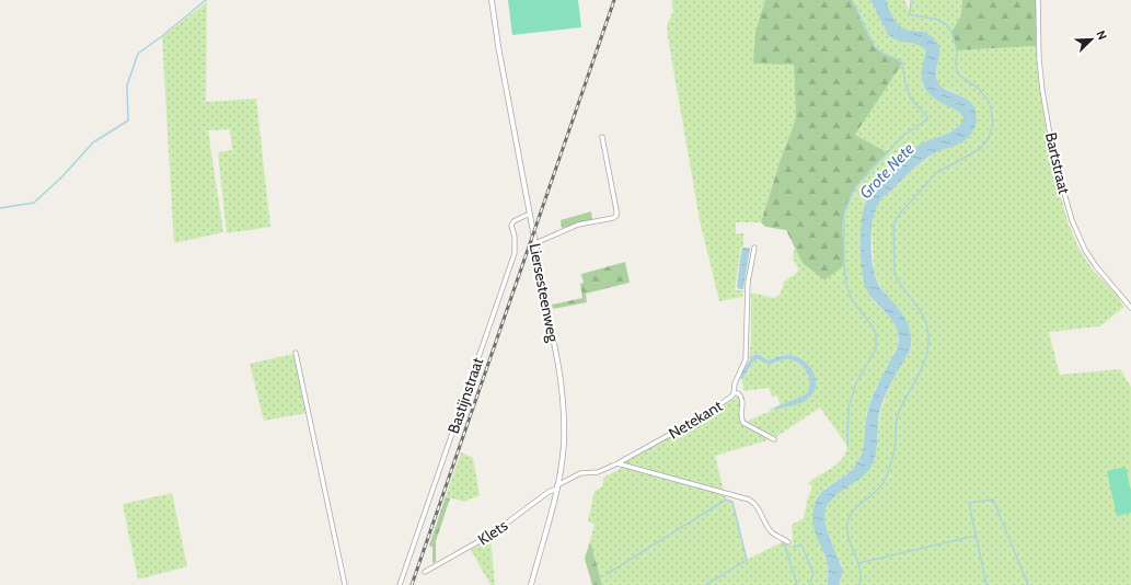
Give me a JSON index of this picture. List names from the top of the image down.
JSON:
{
  "streets": {
    "street": [
      "Bartstraat",
      "Liersesteenweg",
      "Bastijnstraat",
      "Netekant",
      "Klets"
    ]
  },
  "crossings": [
    ["Liersesteenweg", "Bastijnstraat"],
    ["Liersesteenweg", "Netekant"],
    ["Liersesteenweg", "Klets"],
    ["Netekant", "Klets"]
  ],
  "water": ["Grote Nete"],
  "north": "top right"
}
